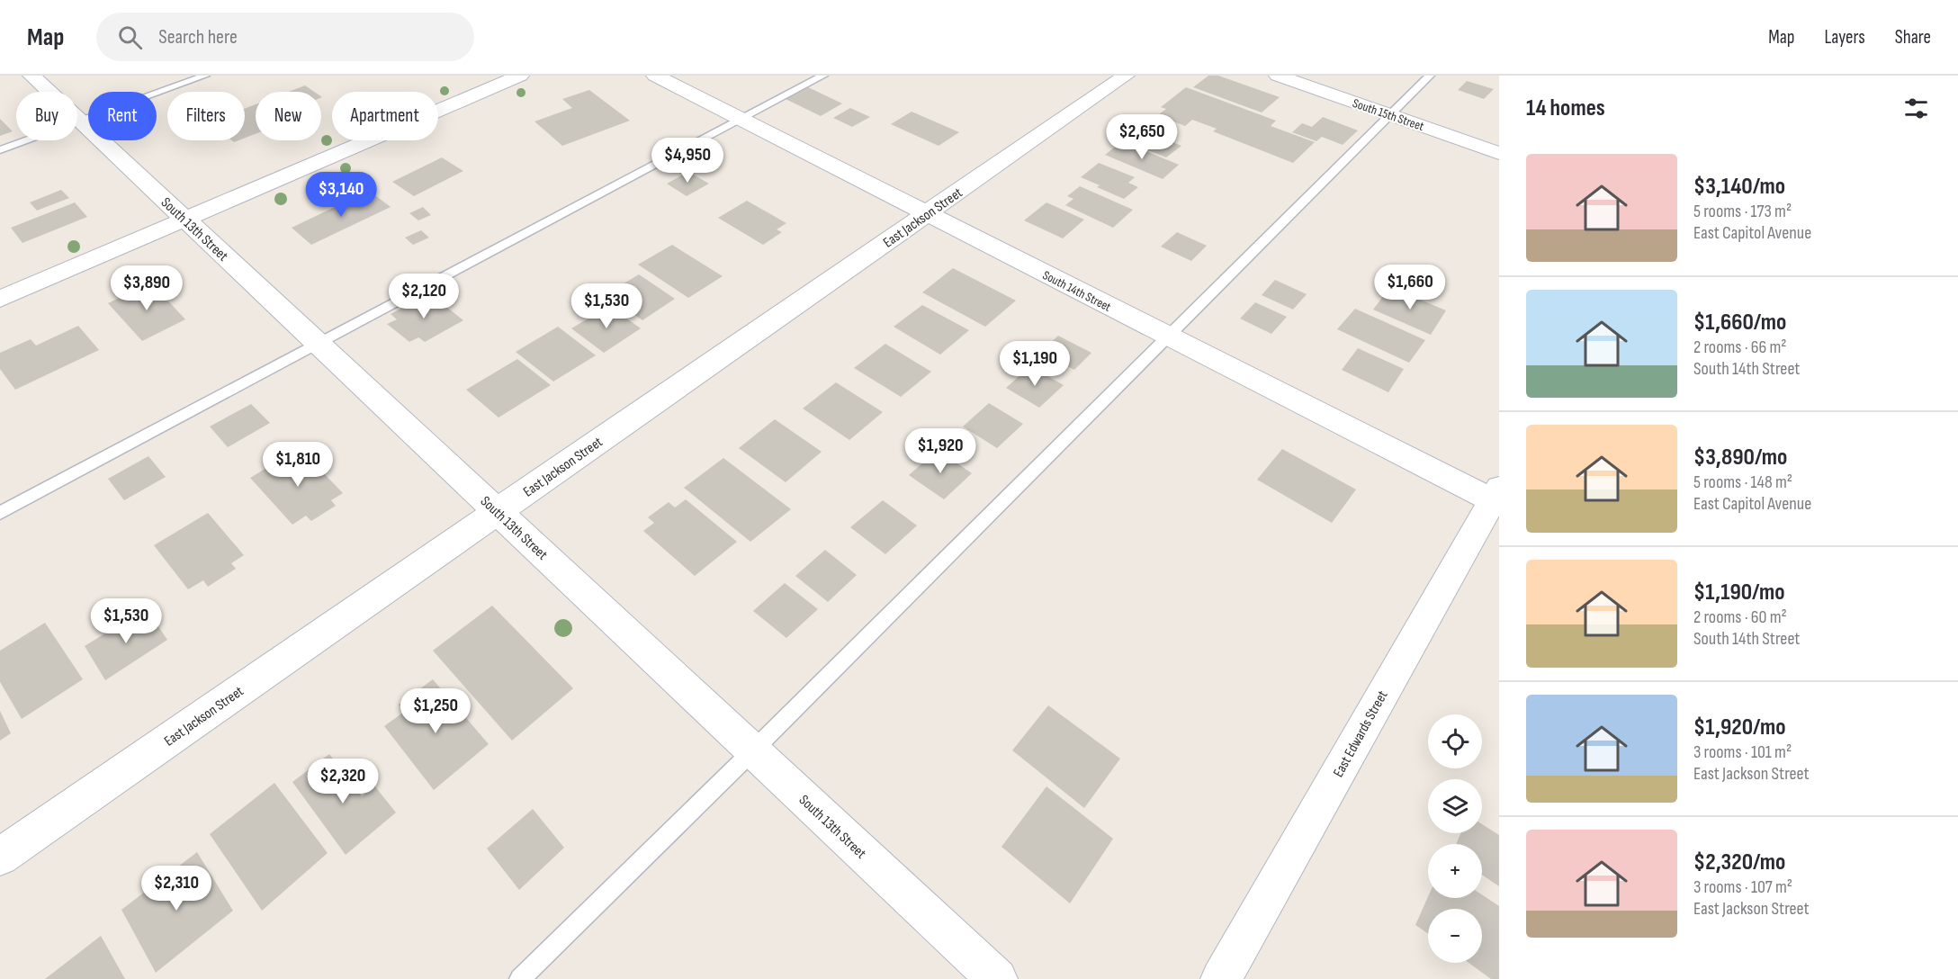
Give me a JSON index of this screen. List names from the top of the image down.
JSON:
{
  "streets": {
    "street": [
      "South 15th Street",
      "East Jackson Street",
      "South 13th Street",
      "South 14th Street",
      "East Edwards Street"
    ]
  },
  "crossings": [
    ["East Jackson Street", "South 13th Street"],
    ["East Jackson Street", "South 14th Street"],
    ["South 14th Street", "East Edwards Street"]
  ],
  "page": {
    "header": "Map",
    "search": "Search here",
    "nav": ["Map", "Layers", "Share"],
    "heading": "14 homes",
    "chip": [
      "Buy",
      "Rent",
      "Filters",
      "New",
      "Apartment"
    ],
    "price": [
      "$2,650",
      "$4,950",
      "$3,140",
      "$1,660",
      "$3,890",
      "$2,120",
      "$1,530",
      "$1,190",
      "$1,920",
      "$1,810",
      "$1,530",
      "$1,250",
      "$2,320",
      "$2,310"
    ],
    "list": [
      {
        "name": "$3,140/mo",
        "note": "5 rooms · 173 m² · East Capitol Avenue"
      },
      {
        "name": "$1,660/mo",
        "note": "2 rooms · 66 m² · South 14th Street"
      },
      {
        "name": "$3,890/mo",
        "note": "5 rooms · 148 m² · East Capitol Avenue"
      },
      {
        "name": "$1,190/mo",
        "note": "2 rooms · 60 m² · South 14th Street"
      },
      {
        "name": "$1,920/mo",
        "note": "3 rooms · 101 m² · East Jackson Street"
      },
      {
        "name": "$2,320/mo",
        "note": "3 rooms · 107 m² · East Jackson Street"
      }
    ],
    "map_buttons": ["+", "−"]
  }
}
